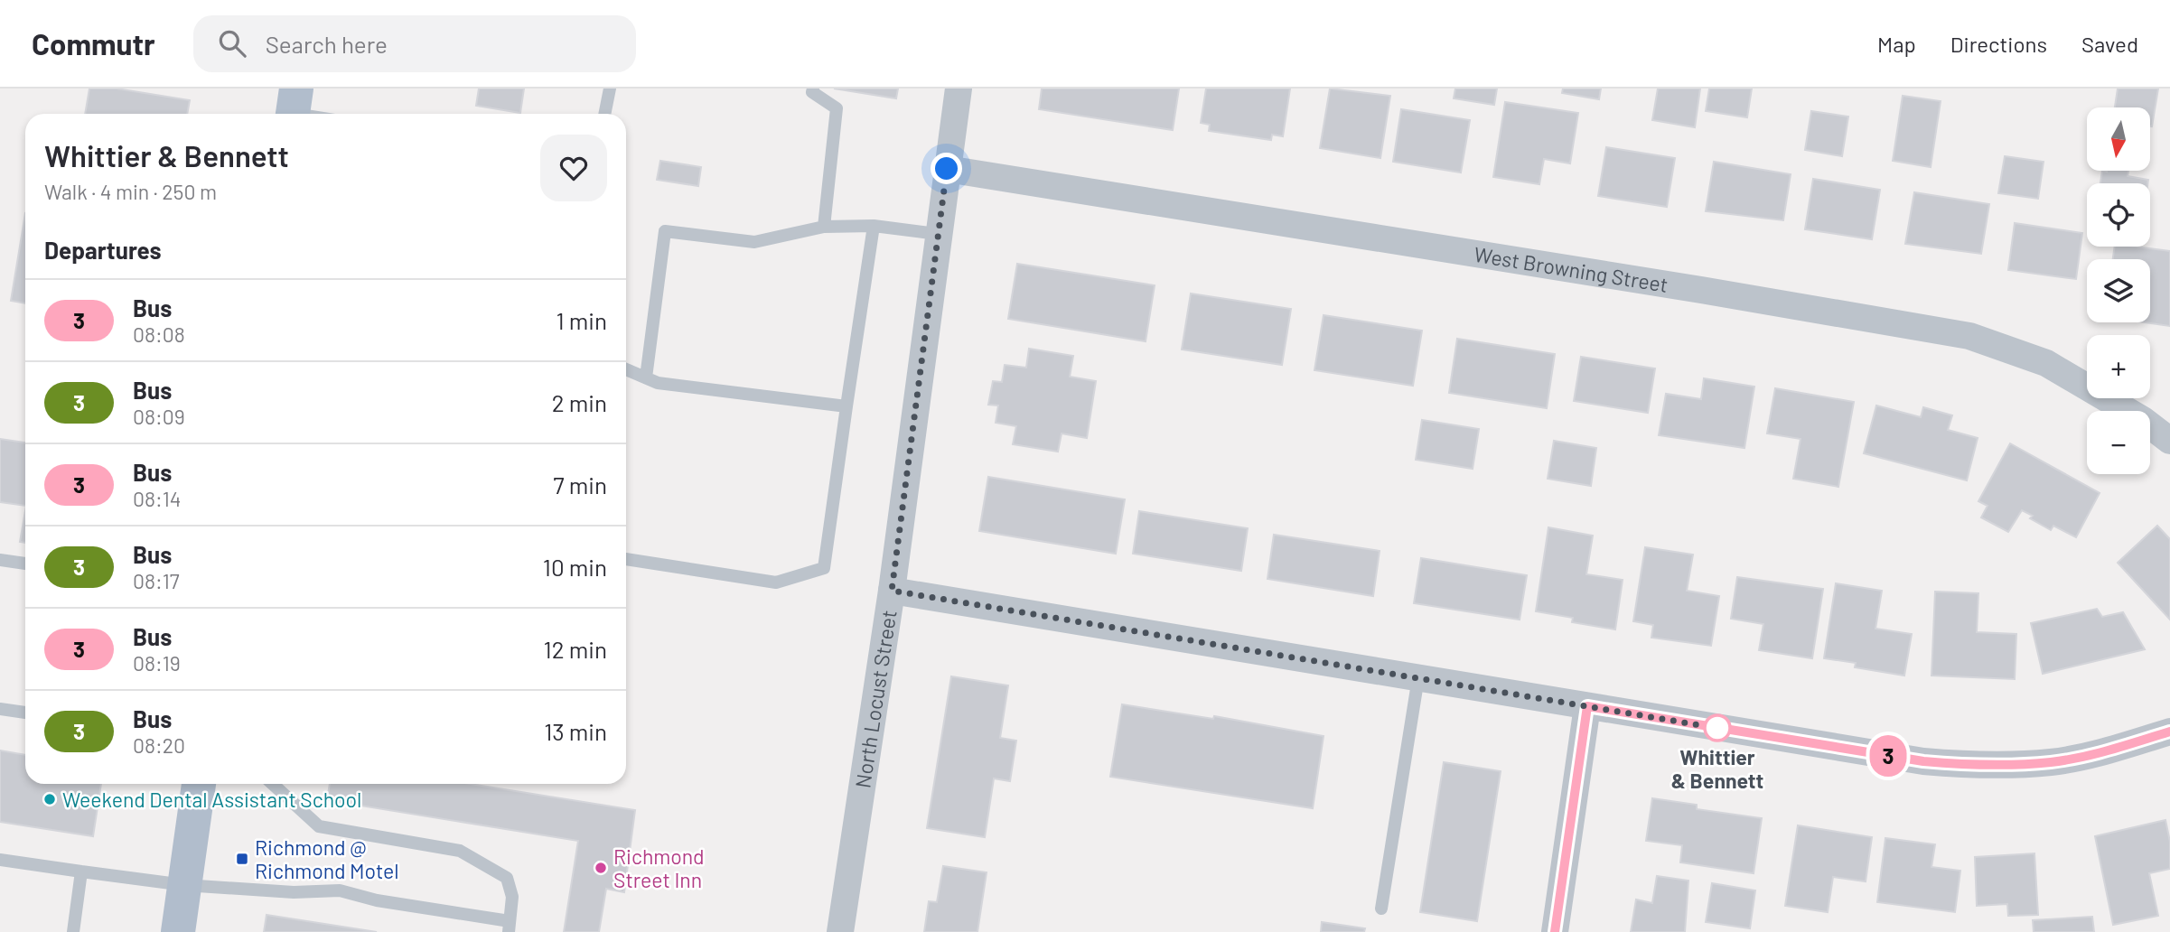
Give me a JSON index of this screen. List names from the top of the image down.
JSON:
{
  "streets": {
    "street": ["West Browning Street", "North Locust Street"]
  },
  "crossings": [
    ["West Browning Street", "North Locust Street"]
  ],
  "places": {
    "other": ["Whittier & Bennett", "Weekend Dental Assistant School", "Richmond Street Inn"],
    "transit": ["Richmond @ Richmond Motel"]
  },
  "lines": ["bus line 3"],
  "north": "bottom",
  "page": {
    "header": "Commutr",
    "search": "Search here",
    "nav": ["Map", "Directions", "Saved"],
    "on_map": "3",
    "map_buttons": ["+", "−"],
    "heading": [
      ["Whittier & Bennett", "Walk · 4 min · 250 m"],
      "Departures"
    ],
    "list": [
      {
        "mark": "3",
        "name": "Bus",
        "note": "08:08",
        "value": "1 min"
      },
      {
        "mark": "3",
        "name": "Bus",
        "note": "08:09",
        "value": "2 min"
      },
      {
        "mark": "3",
        "name": "Bus",
        "note": "08:14",
        "value": "7 min"
      },
      {
        "mark": "3",
        "name": "Bus",
        "note": "08:17",
        "value": "10 min"
      },
      {
        "mark": "3",
        "name": "Bus",
        "note": "08:19",
        "value": "12 min"
      },
      {
        "mark": "3",
        "name": "Bus",
        "note": "08:20",
        "value": "13 min"
      }
    ]
  }
}
